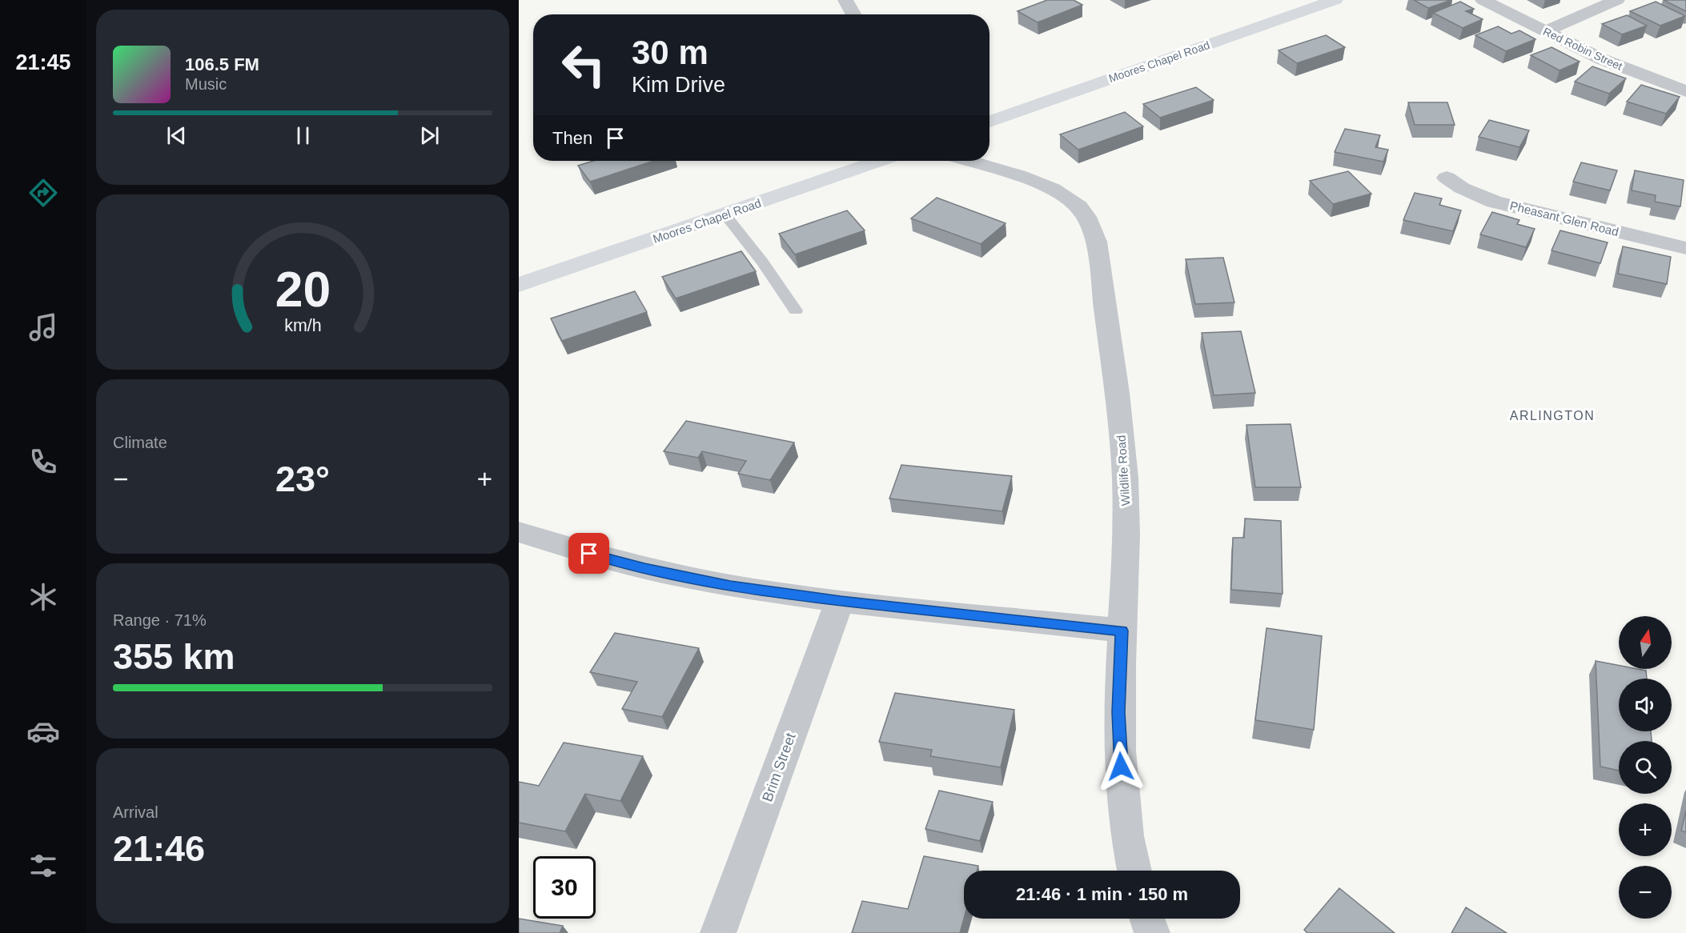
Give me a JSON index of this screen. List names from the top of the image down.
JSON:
{
  "streets": {
    "main road": ["Moores Chapel Road"],
    "street": [
      "Red Robin Street",
      "Pheasant Glen Road",
      "Wildlife Road",
      "Brim Street"
    ]
  },
  "districts": ["ARLINGTON"],
  "north": "top",
  "page": {
    "tabs": "21:45",
    "turn": ["30 m", "Kim Drive"],
    "song": ["106.5 FM", "Music"],
    "then": "Then",
    "tile": [
      "Climate",
      ["Range · 71%", "355 km"],
      ["Arrival", "21:46"]
    ],
    "heat": ["−", "23°", "+"],
    "map_buttons": ["+", "−"],
    "limit": "30",
    "trip": "21:46 · 1 min · 150 m",
    "gauge": ["20", "km/h"]
  }
}
